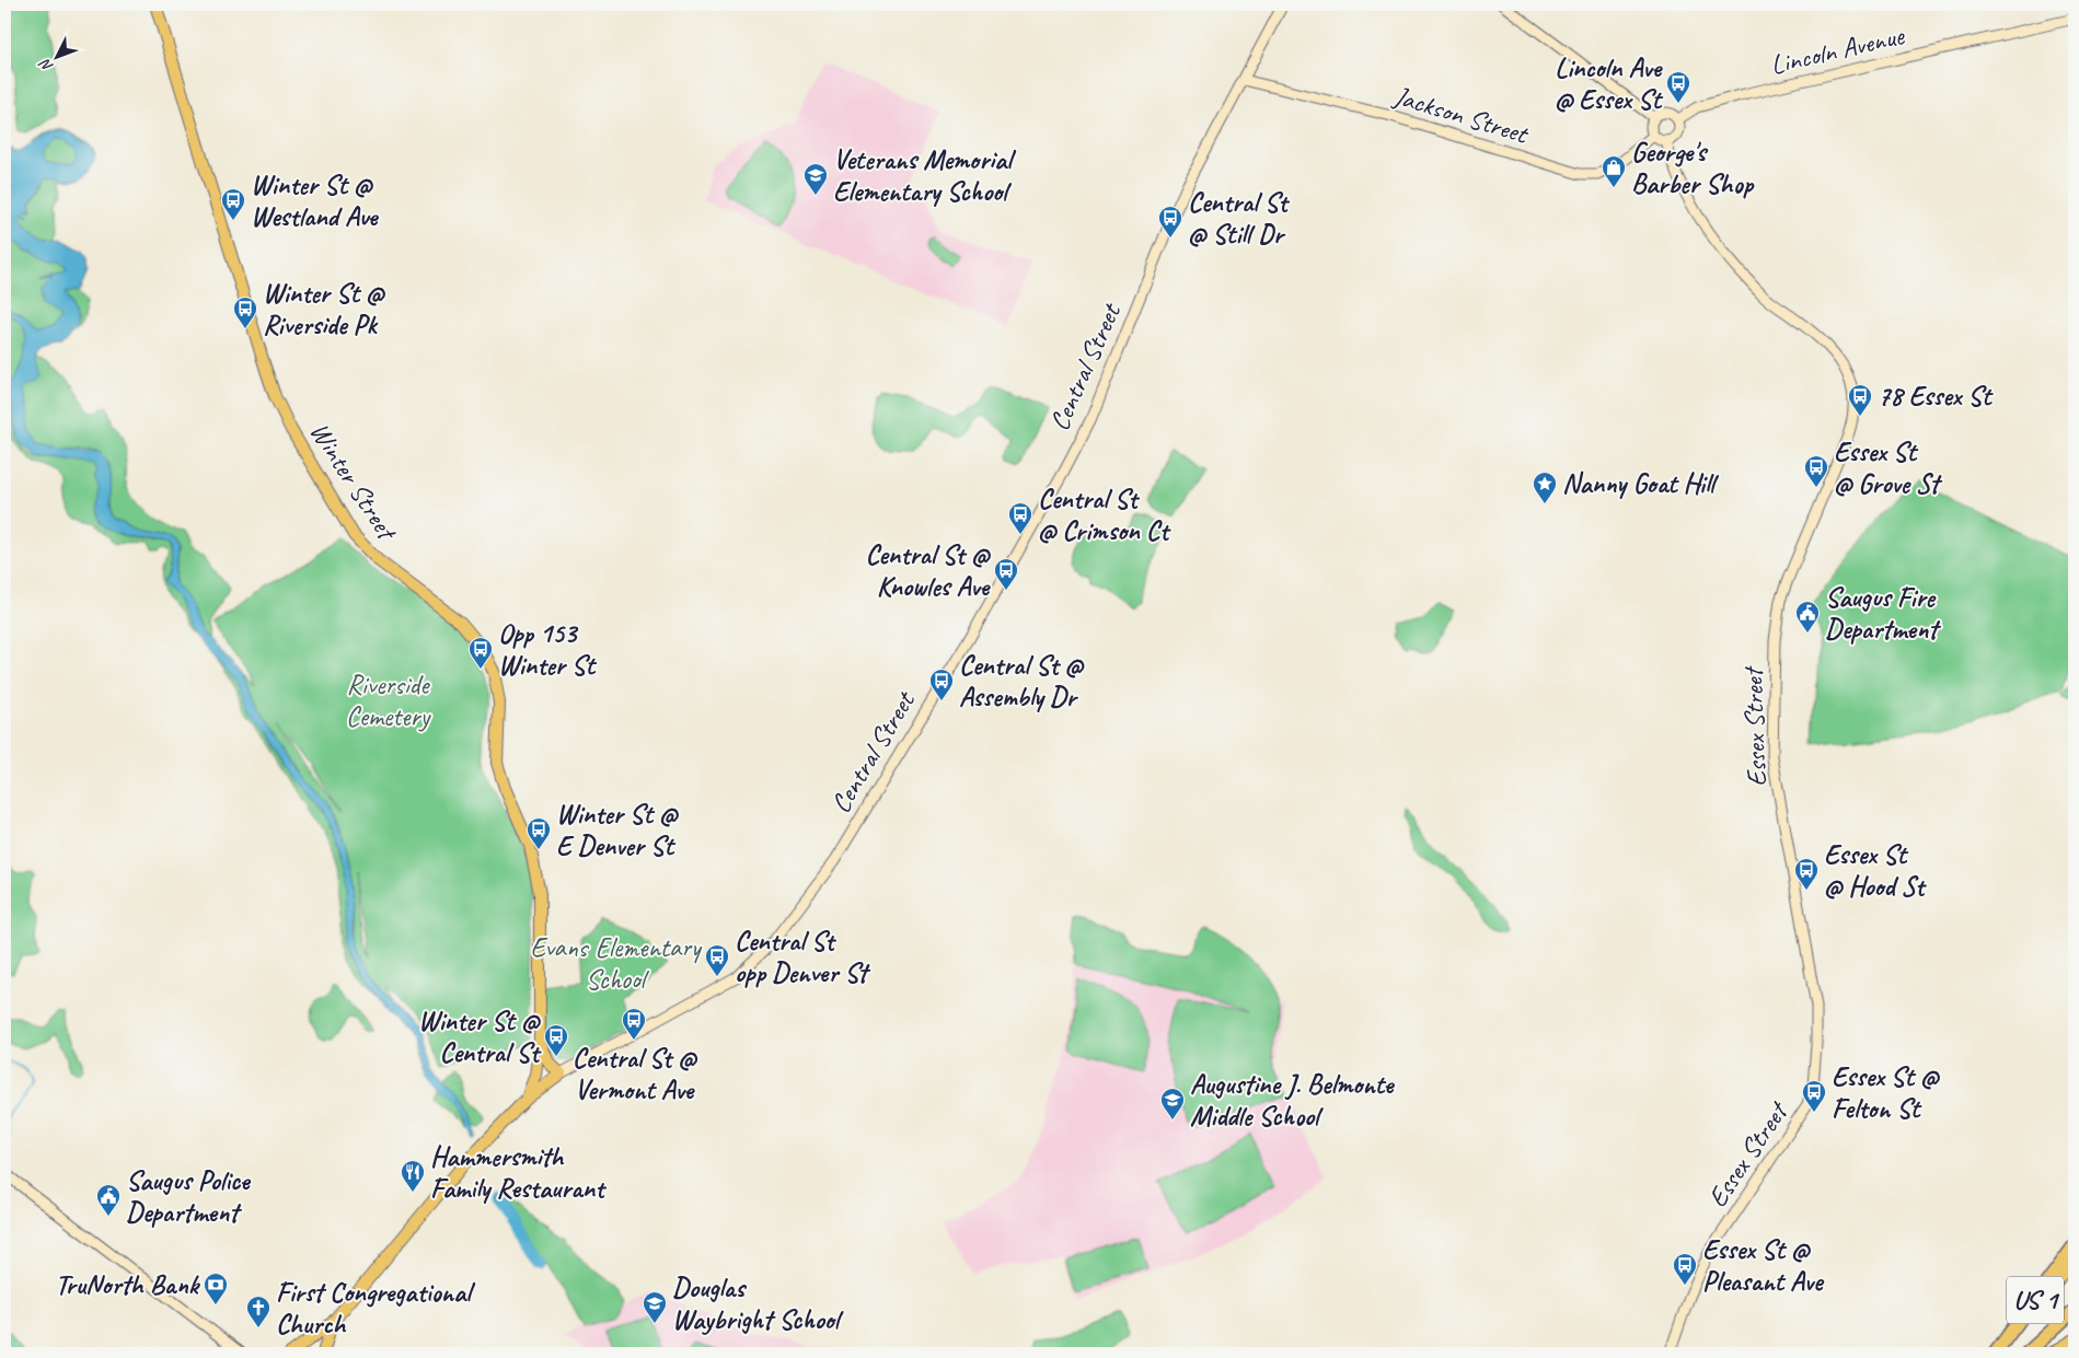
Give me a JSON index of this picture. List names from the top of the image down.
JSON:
{
  "streets": {
    "highway": ["US 1"],
    "main road": [
      "Lincoln Avenue",
      "Jackson Street",
      "Central Street",
      "Winter Street",
      "Essex Street"
    ]
  },
  "crossings": [
    ["Lincoln Avenue", "Jackson Street"],
    ["Lincoln Avenue", "Essex Street"],
    ["Jackson Street", "Central Street"],
    ["Jackson Street", "Essex Street"],
    ["Central Street", "Winter Street"]
  ],
  "parks": ["Riverside Cemetery", "Evans Elementary School"],
  "places": {
    "bus stop": [
      "Lincoln Ave @ Essex St",
      "Winter St @ Westland Ave",
      "Central St @ Still Dr",
      "Winter St @ Riverside Pk",
      "78 Essex St",
      "Essex St @ Grove St",
      "Central St @ Crimson Ct",
      "Central St @ Knowles Ave",
      "Opp 153 Winter St",
      "Central St @ Assembly Dr",
      "Winter St @ E Denver St",
      "Essex St @ Hood St",
      "Central St opp Denver St",
      "Central St @ Vermont Ave",
      "Winter St @ Central St",
      "Essex St @ Felton St",
      "Essex St @ Pleasant Ave"
    ],
    "shop": ["George's Barber Shop"],
    "school or university": ["Veterans Memorial Elementary School", "Augustine J. Belmonte Middle School", "Douglas Waybright School"],
    "place": ["Nanny Goat Hill"],
    "public building": ["Saugus Fire Department", "Saugus Police Department"],
    "restaurant": ["Hammersmith Family Restaurant"],
    "bank": ["TruNorth Bank"],
    "church": ["First Congregational Church"]
  },
  "north": "bottom left"
}
